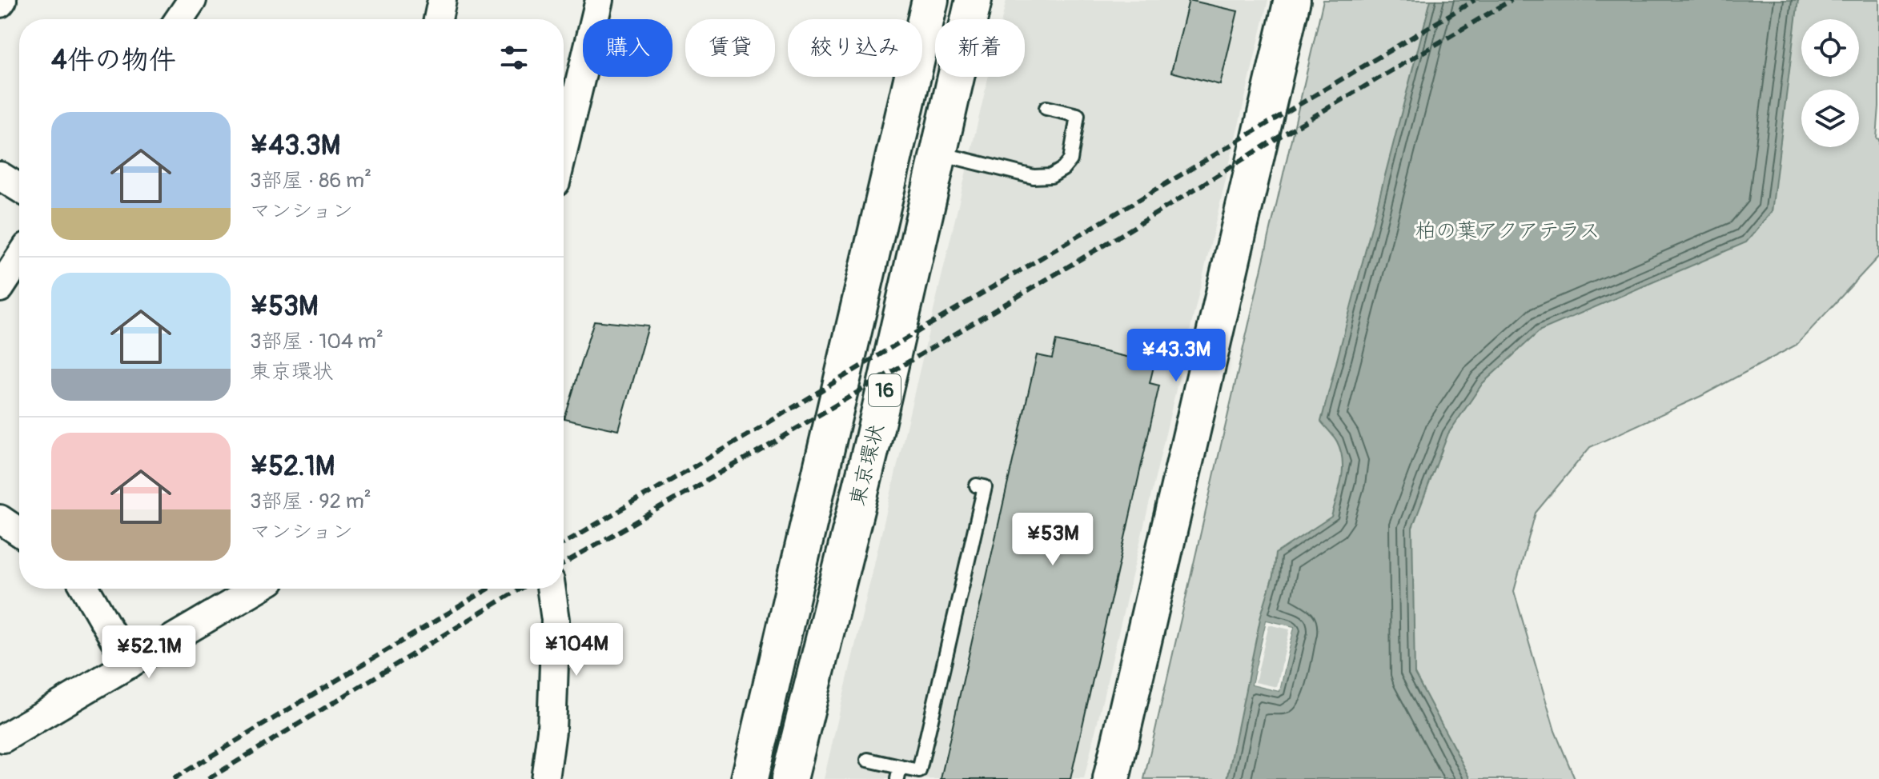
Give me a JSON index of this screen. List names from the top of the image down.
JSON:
{
  "streets": {
    "main road": ["16", "東京環状"]
  },
  "parks": ["柏の葉アクアテラス"],
  "page": {
    "chip": [
      "購入",
      "賃貸",
      "絞り込み",
      "新着"
    ],
    "heading": "4件の物件",
    "list": [
      {
        "name": "¥43.3M",
        "note": "3部屋 · 86 m² · マンション"
      },
      {
        "name": "¥53M",
        "note": "3部屋 · 104 m² · 東京環状"
      },
      {
        "name": "¥52.1M",
        "note": "3部屋 · 92 m² · マンション"
      }
    ],
    "price": [
      "¥43.3M",
      "¥53M",
      "¥104M",
      "¥52.1M"
    ]
  }
}
